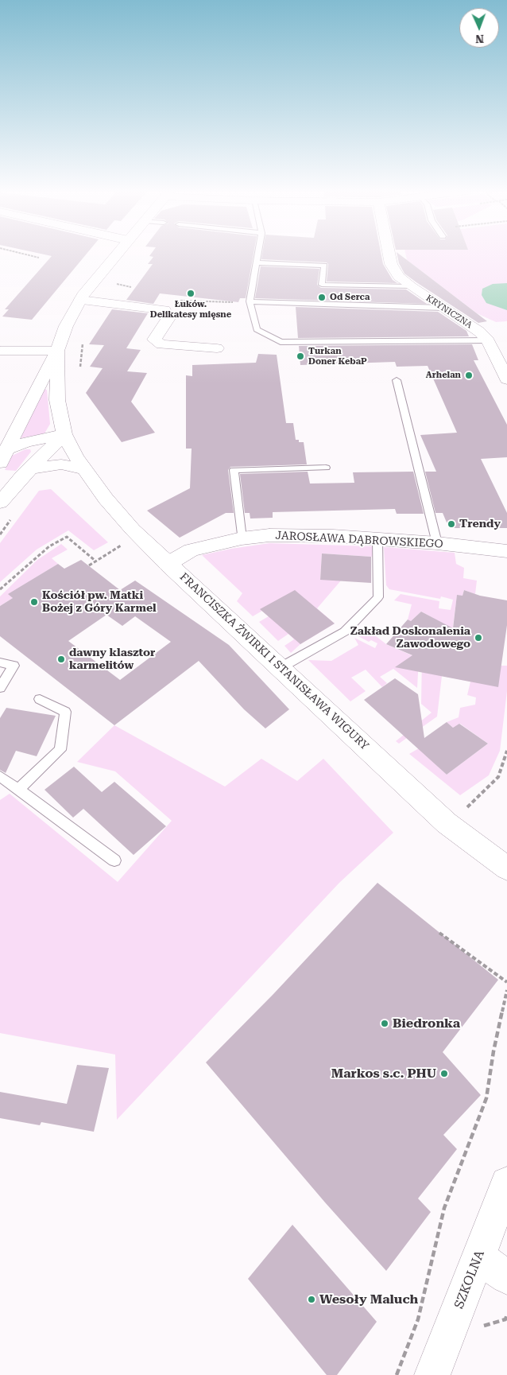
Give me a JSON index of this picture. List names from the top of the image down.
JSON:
{
  "streets": {
    "street": [
      "KRYNICZNA",
      "JAROSŁAWA DĄBROWSKIEGO",
      "FRANCISZKA ŻWIRKI I STANISŁAWA WIGURY",
      "SZKOLNA"
    ]
  },
  "crossings": [
    ["JAROSŁAWA DĄBROWSKIEGO", "FRANCISZKA ŻWIRKI I STANISŁAWA WIGURY"]
  ],
  "places": [
    "Łuków. Delikatesy mięsne",
    "Od Serca",
    "Turkan Doner KebaP",
    "Arhelan",
    "Trendy",
    "Kościół pw. Matki Bożej z Góry Karmel",
    "Zakład Doskonalenia Zawodowego",
    "dawny klasztor karmelitów",
    "Biedronka",
    "Markos s.c. PHU",
    "Wesoły Maluch"
  ],
  "north": "bottom"
}
